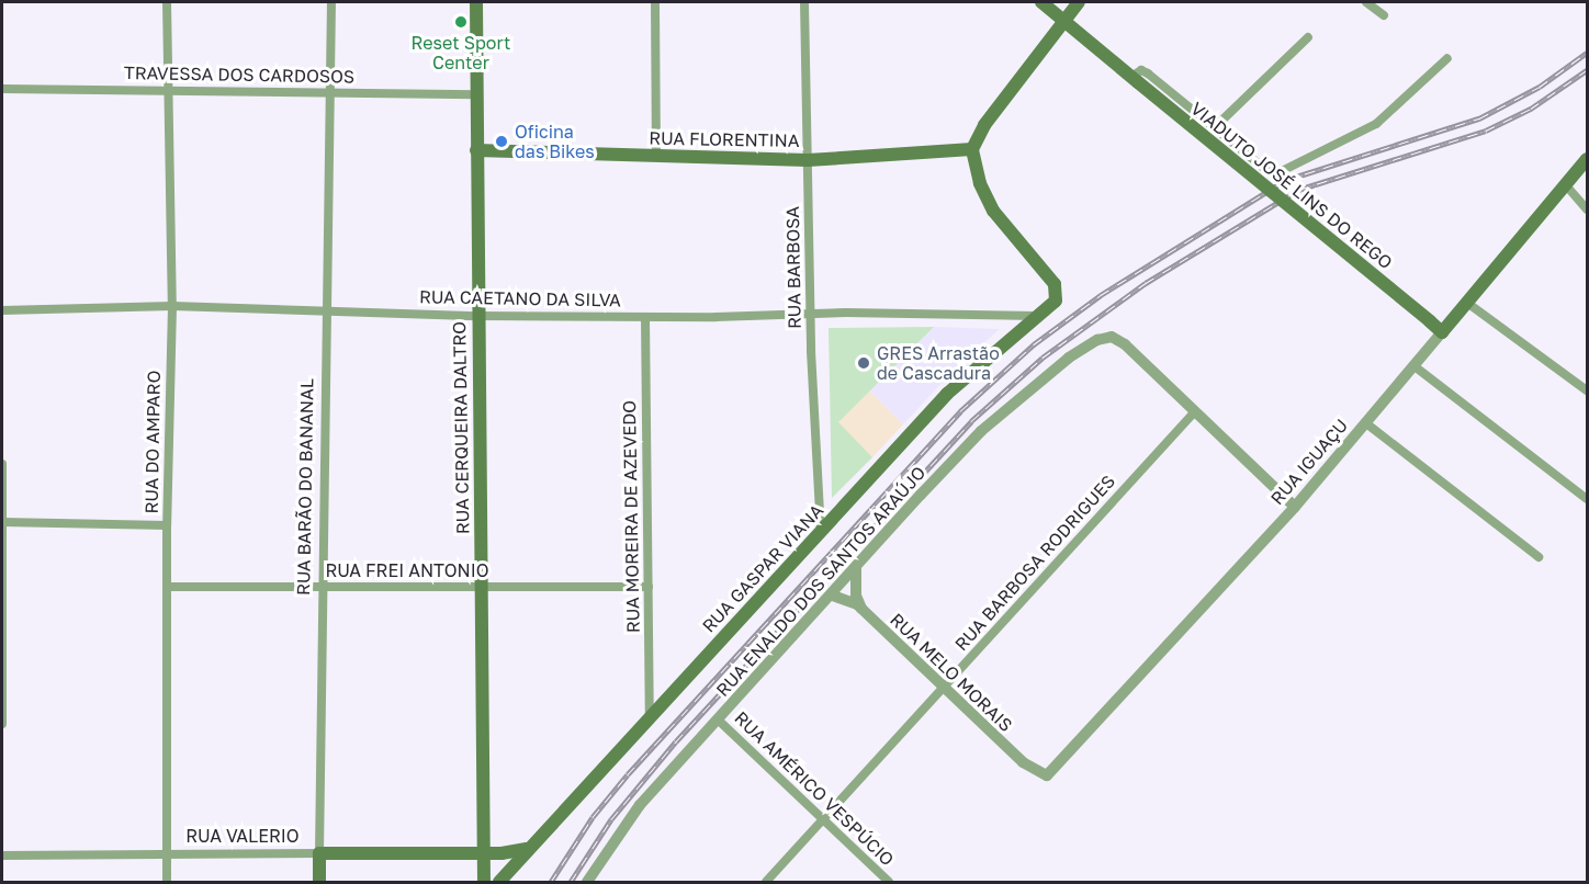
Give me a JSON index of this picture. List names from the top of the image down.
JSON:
{
  "streets": {
    "main road": [
      "RUA FLORENTINA",
      "VIADUTO JOSÉ LINS DO REGO",
      "RUA CERQUEIRA DALTRO",
      "RUA IGUAÇU",
      "RUA BARÃO DO BANANAL",
      "RUA GASPAR VIANA",
      "RUA VALERIO"
    ],
    "street": [
      "TRAVESSA DOS CARDOSOS",
      "RUA BARBOSA",
      "RUA CAETANO DA SILVA",
      "RUA DO AMPARO",
      "RUA MOREIRA DE AZEVEDO",
      "RUA BARBOSA RODRIGUES",
      "RUA FREI ANTONIO",
      "RUA ENALDO DOS SANTOS ARAÚJO",
      "RUA MELO MORAIS",
      "RUA AMÉRICO VESPÚCIO"
    ]
  },
  "crossings": [
    ["TRAVESSA DOS CARDOSOS", "RUA CERQUEIRA DALTRO"],
    ["TRAVESSA DOS CARDOSOS", "RUA DO AMPARO"],
    ["TRAVESSA DOS CARDOSOS", "RUA BARÃO DO BANANAL"],
    ["RUA FLORENTINA", "RUA BARBOSA"],
    ["RUA FLORENTINA", "RUA CERQUEIRA DALTRO"],
    ["RUA FLORENTINA", "RUA GASPAR VIANA"],
    ["VIADUTO JOSÉ LINS DO REGO", "RUA IGUAÇU"],
    ["RUA BARBOSA", "RUA CAETANO DA SILVA"],
    ["RUA BARBOSA", "RUA GASPAR VIANA"],
    ["RUA CAETANO DA SILVA", "RUA CERQUEIRA DALTRO"],
    ["RUA CAETANO DA SILVA", "RUA DO AMPARO"],
    ["RUA CAETANO DA SILVA", "RUA BARÃO DO BANANAL"],
    ["RUA CAETANO DA SILVA", "RUA MOREIRA DE AZEVEDO"],
    ["RUA CAETANO DA SILVA", "RUA GASPAR VIANA"],
    ["RUA CERQUEIRA DALTRO", "RUA FREI ANTONIO"],
    ["RUA CERQUEIRA DALTRO", "RUA VALERIO"],
    ["RUA DO AMPARO", "RUA FREI ANTONIO"],
    ["RUA DO AMPARO", "RUA VALERIO"],
    ["RUA IGUAÇU", "RUA MELO MORAIS"],
    ["RUA BARÃO DO BANANAL", "RUA FREI ANTONIO"],
    ["RUA BARÃO DO BANANAL", "RUA VALERIO"],
    ["RUA MOREIRA DE AZEVEDO", "RUA GASPAR VIANA"],
    ["RUA MOREIRA DE AZEVEDO", "RUA FREI ANTONIO"],
    ["RUA BARBOSA RODRIGUES", "RUA ENALDO DOS SANTOS ARAÚJO"],
    ["RUA BARBOSA RODRIGUES", "RUA MELO MORAIS"],
    ["RUA BARBOSA RODRIGUES", "RUA AMÉRICO VESPÚCIO"],
    ["RUA ENALDO DOS SANTOS ARAÚJO", "RUA MELO MORAIS"],
    ["RUA ENALDO DOS SANTOS ARAÚJO", "RUA AMÉRICO VESPÚCIO"]
  ],
  "places": ["Reset Sport Center", "Oficina das Bikes", "GRES Arrastão de Cascadura"]
}
